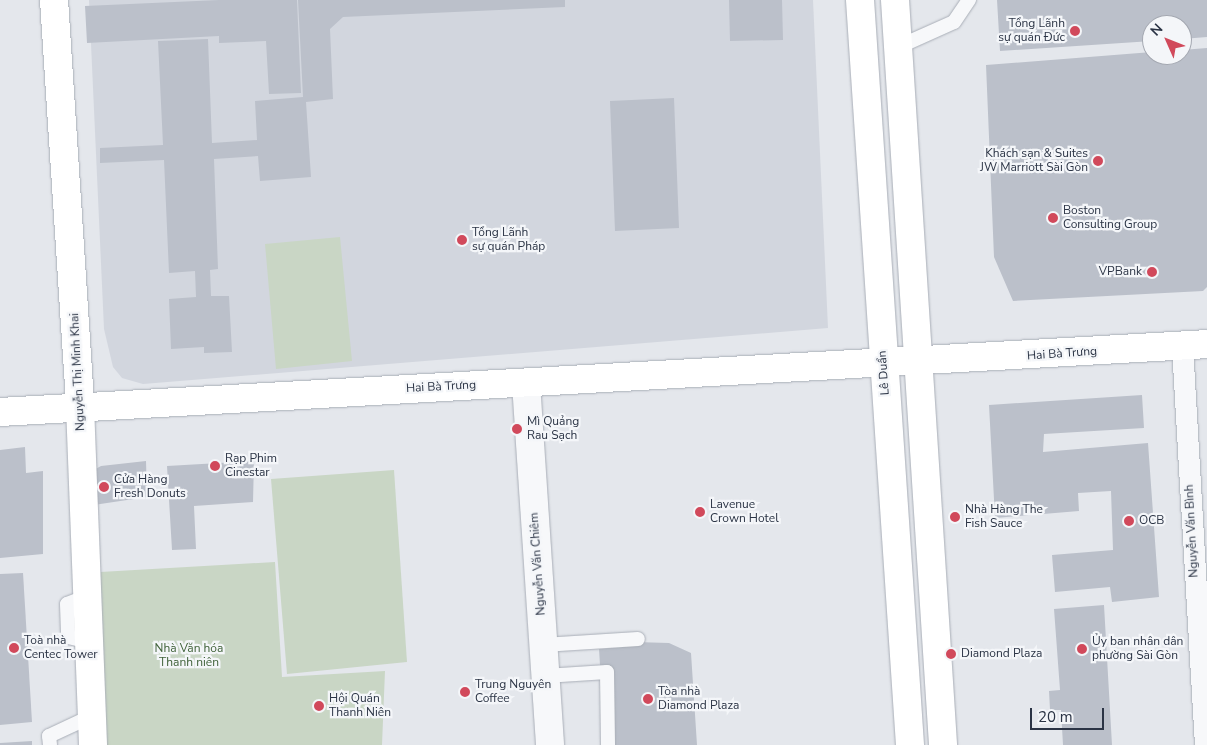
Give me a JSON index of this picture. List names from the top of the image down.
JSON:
{
  "streets": {
    "main road": ["Hai Bà Trưng", "Nguyễn Thị Minh Khai", "Lê Duẩn"],
    "street": ["Nguyễn Văn Bình", "Nguyễn Văn Chiêm"]
  },
  "crossings": [
    ["Hai Bà Trưng", "Nguyễn Thị Minh Khai"],
    ["Hai Bà Trưng", "Lê Duẩn"],
    ["Hai Bà Trưng", "Nguyễn Văn Bình"],
    ["Hai Bà Trưng", "Nguyễn Văn Chiêm"]
  ],
  "parks": ["Nhà Văn hóa Thanh niên"],
  "places": [
    "Tổng Lãnh sự quán Đức",
    "Khách sạn & Suites JW Marriott Sài Gòn",
    "Boston Consulting Group",
    "Tổng Lãnh sự quán Pháp",
    "VPBank",
    "Mì Quảng Rau Sạch",
    "Rạp Phim Cinestar",
    "Cửa Hàng Fresh Donuts",
    "Lavenue Crown Hotel",
    "Nhà Hàng The Fish Sauce",
    "OCB",
    "Toà nhà Centec Tower",
    "Ủy ban nhân dân phường Sài Gòn",
    "Diamond Plaza",
    "Trung Nguyên Coffee",
    "Tòa nhà Diamond Plaza",
    "Hội Quán Thanh Niên"
  ],
  "scale_bar": "20 m",
  "north": "top left"
}
